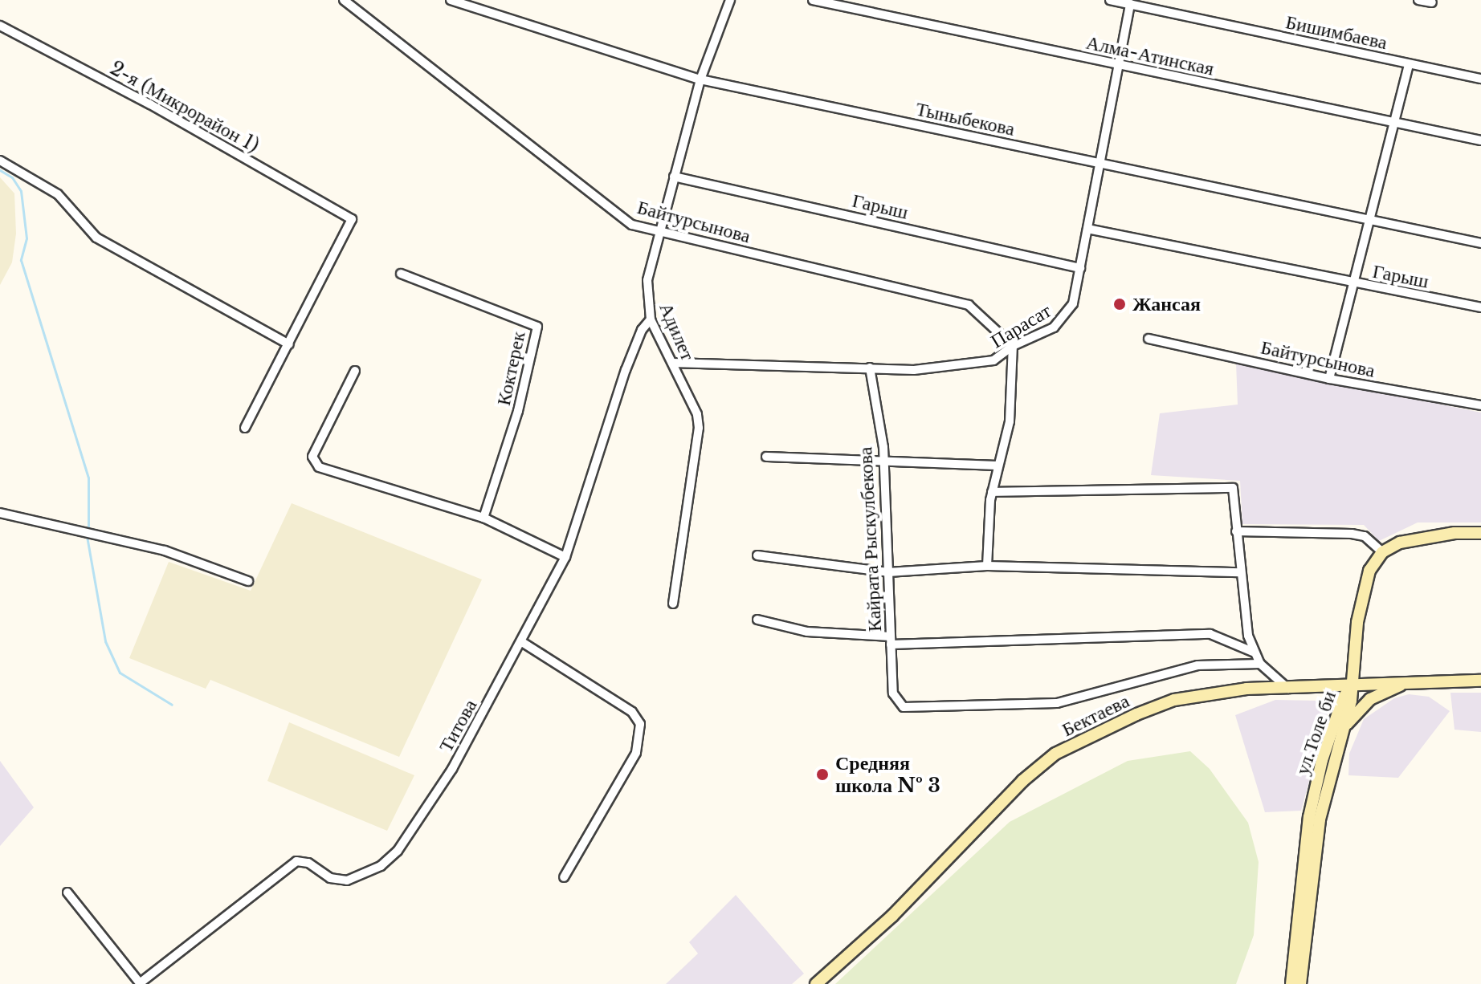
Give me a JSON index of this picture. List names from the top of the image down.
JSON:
{
  "streets": {
    "main road": ["Бектаева", "ул.Толе би"],
    "street": [
      "Бишимбаева",
      "Алма-Атинская",
      "2-я (Микрорайон 1)",
      "Тыныбекова",
      "Гарыш",
      "Байтурсынова",
      "Парасат",
      "Адилет",
      "Коктерек",
      "Кайрата Рыскулбекова",
      "Титова"
    ]
  },
  "crossings": [
    ["Бишимбаева", "Парасат"],
    ["Алма-Атинская", "Парасат"],
    ["Тыныбекова", "Парасат"],
    ["Тыныбекова", "Адилет"],
    ["Гарыш", "Парасат"],
    ["Гарыш", "Адилет"],
    ["Байтурсынова", "Парасат"],
    ["Байтурсынова", "Адилет"],
    ["Парасат", "Адилет"],
    ["Парасат", "Кайрата Рыскулбекова"],
    ["Адилет", "Титова"],
    ["Бектаева", "ул.Толе би"]
  ],
  "places": ["Жансая", "Средняя школа № 3"]
}
